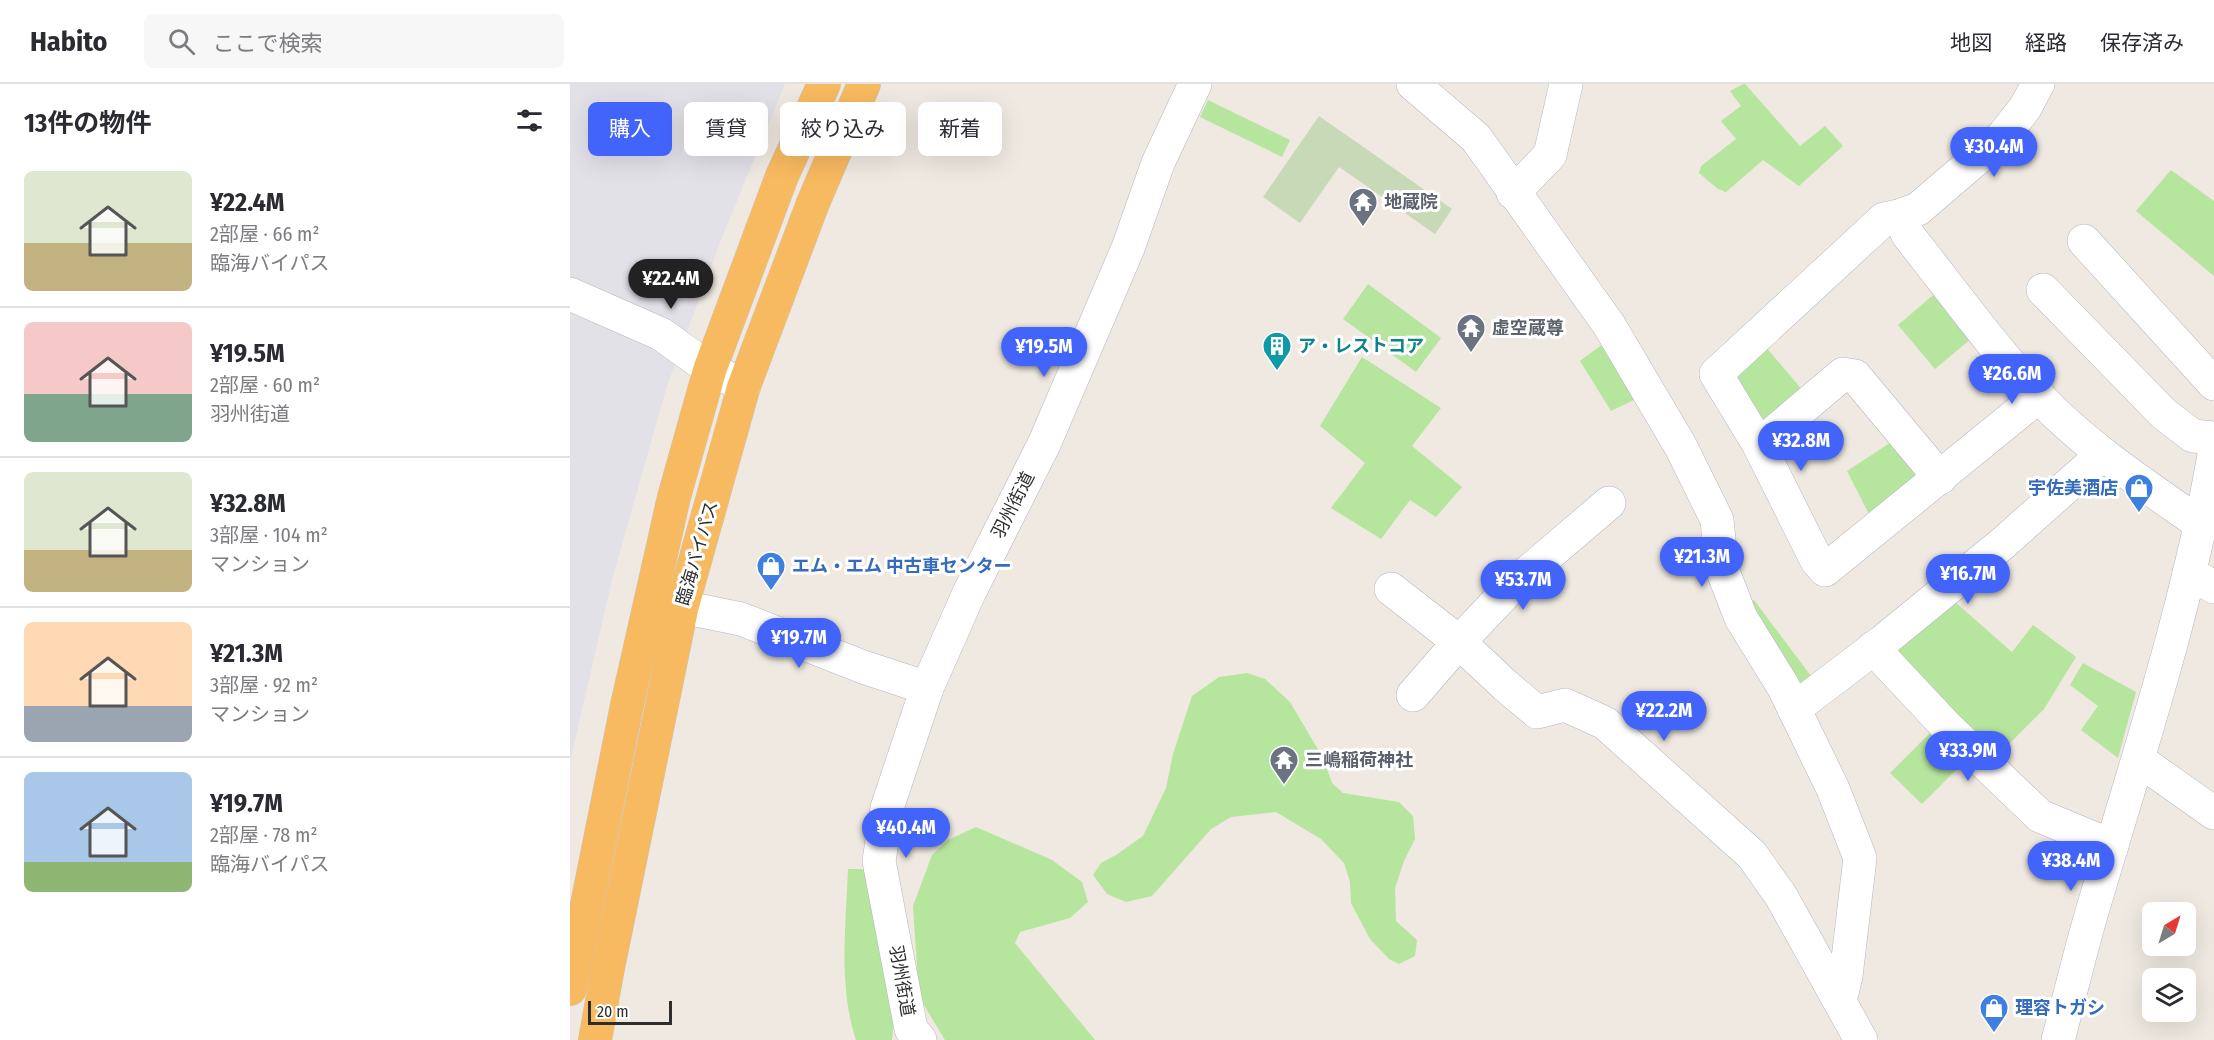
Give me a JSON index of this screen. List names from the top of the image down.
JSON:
{
  "streets": {
    "highway": ["臨海バイパス"],
    "street": ["羽州街道"]
  },
  "places": {
    "temple": ["地蔵院", "虚空蔵尊", "三嶋稲荷神社"],
    "building": ["ア・レストコア"],
    "shop": ["宇佐美酒店", "エム・エム 中古車センター", "理容トガシ"]
  },
  "scale_bar": "20 m",
  "north": "top right",
  "page": {
    "header": "Habito",
    "search": "ここで検索",
    "nav": ["地図", "経路", "保存済み"],
    "heading": "13件の物件",
    "chip": [
      "購入",
      "賃貸",
      "絞り込み",
      "新着"
    ],
    "price": [
      "¥30.4M",
      "¥22.4M",
      "¥19.5M",
      "¥26.6M",
      "¥32.8M",
      "¥21.3M",
      "¥16.7M",
      "¥53.7M",
      "¥19.7M",
      "¥22.2M",
      "¥33.9M",
      "¥40.4M",
      "¥38.4M"
    ],
    "list": [
      {
        "name": "¥22.4M",
        "note": "2部屋 · 66 m² · 臨海バイパス"
      },
      {
        "name": "¥19.5M",
        "note": "2部屋 · 60 m² · 羽州街道"
      },
      {
        "name": "¥32.8M",
        "note": "3部屋 · 104 m² · マンション"
      },
      {
        "name": "¥21.3M",
        "note": "3部屋 · 92 m² · マンション"
      },
      {
        "name": "¥19.7M",
        "note": "2部屋 · 78 m² · 臨海バイパス"
      }
    ],
    "scale": "20 m"
  }
}
